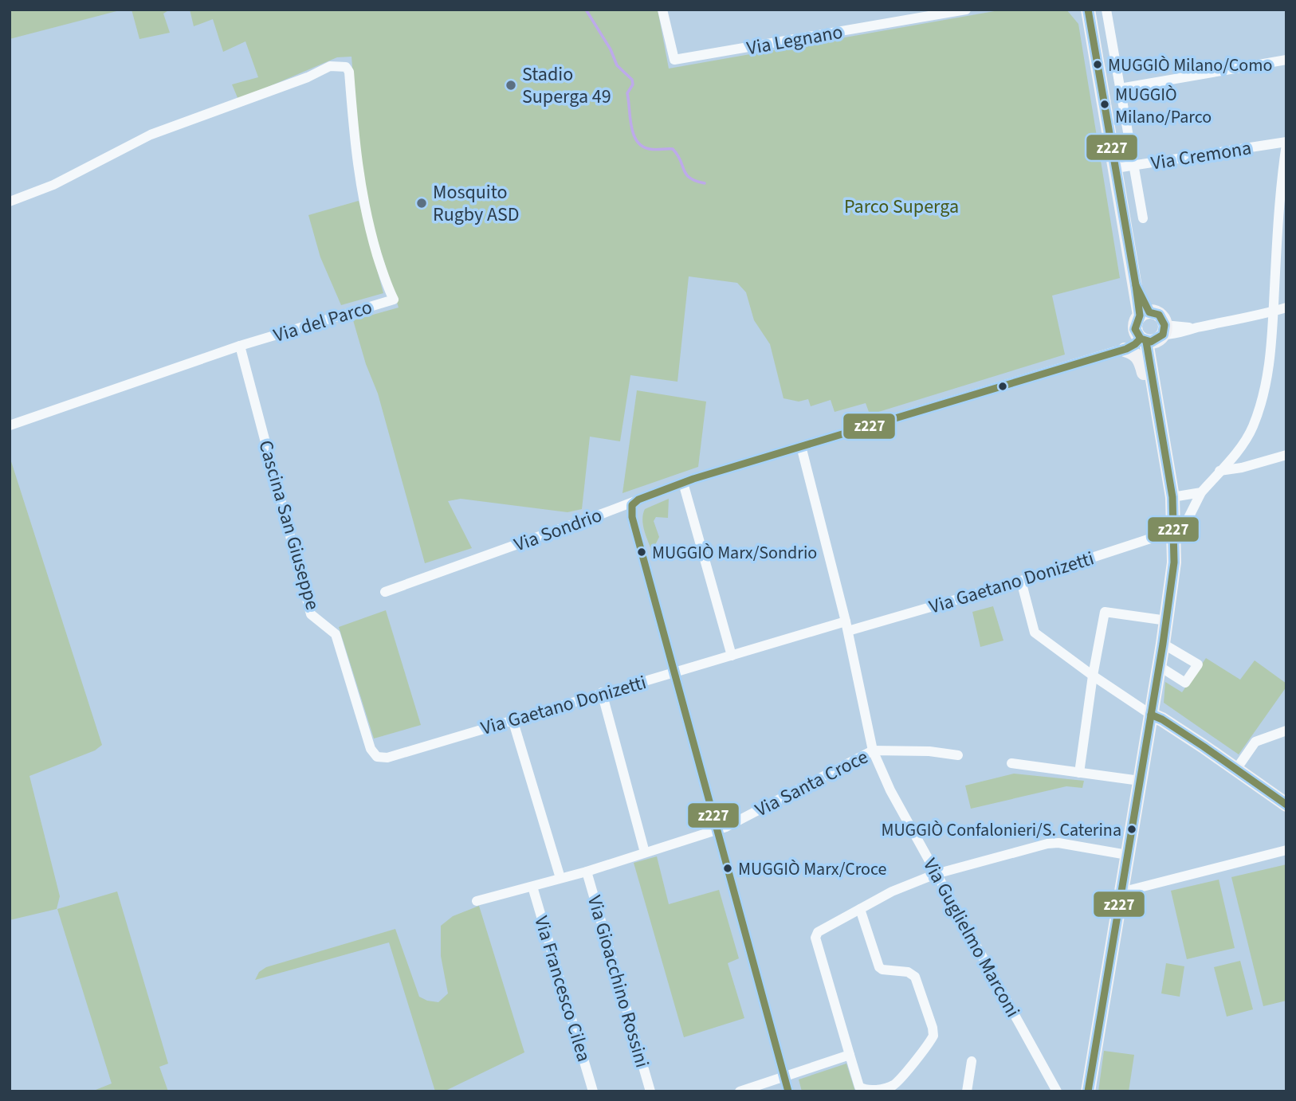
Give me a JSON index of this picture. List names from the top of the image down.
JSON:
{
  "streets": {
    "street": [
      "Via Legnano",
      "Via Cremona",
      "Via del Parco",
      "Cascina San Giuseppe",
      "Via Sondrio",
      "Via Gaetano Donizetti",
      "Via Santa Croce",
      "Via Guglielmo Marconi",
      "Via Gioacchino Rossini",
      "Via Francesco Cilea"
    ]
  },
  "crossings": [
    ["Via del Parco", "Cascina San Giuseppe"],
    ["Cascina San Giuseppe", "Via Gaetano Donizetti"],
    ["Via Sondrio", "Via Guglielmo Marconi"],
    ["Via Gaetano Donizetti", "Via Guglielmo Marconi"],
    ["Via Santa Croce", "Via Guglielmo Marconi"],
    ["Via Santa Croce", "Via Gioacchino Rossini"],
    ["Via Santa Croce", "Via Francesco Cilea"]
  ],
  "parks": ["Parco Superga"],
  "places": [
    "MUGGIÒ Milano/Como",
    "Stadio Superga 49",
    "MUGGIÒ Milano/Parco",
    "Mosquito Rugby ASD",
    "MUGGIÒ Marx/Sondrio",
    "MUGGIÒ Confalonieri/S. Caterina",
    "MUGGIÒ Marx/Croce"
  ],
  "lines": ["transit line z227"]
}
